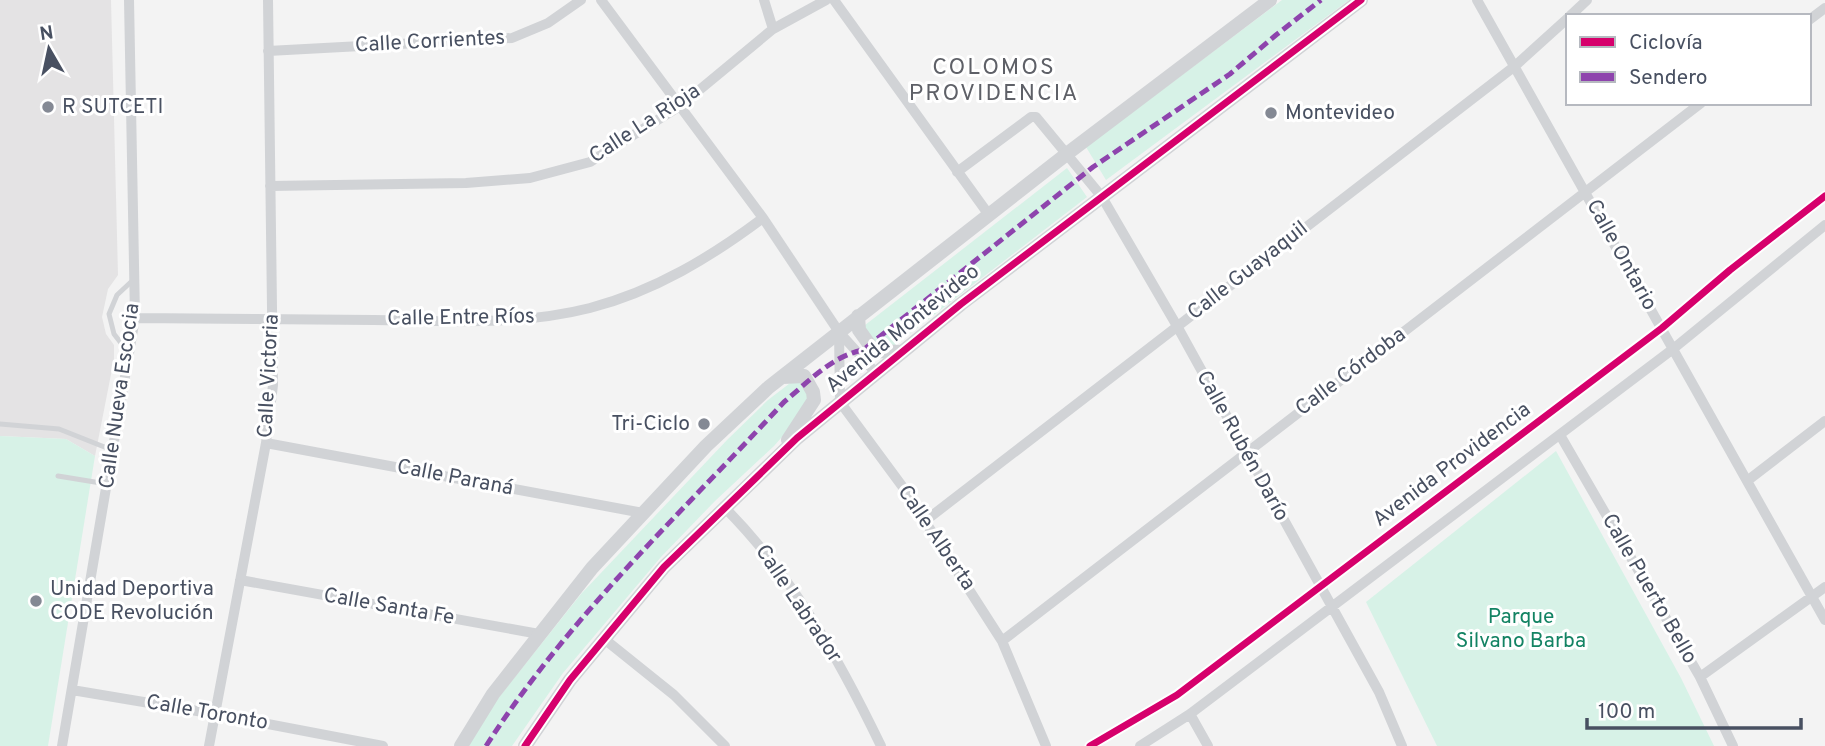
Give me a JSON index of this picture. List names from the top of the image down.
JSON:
{
  "streets": {
    "street": [
      "Calle Corrientes",
      "Calle La Rioja",
      "Calle Ontario",
      "Calle Guayaquil",
      "Calle Entre Ríos",
      "Avenida Montevideo",
      "Calle Córdoba",
      "Calle Victoria",
      "Calle Nueva Escocia",
      "Calle Rubén Darío",
      "Avenida Providencia",
      "Calle Paraná",
      "Calle Alberta",
      "Calle Puerto Bello",
      "Calle Labrador",
      "Calle Santa Fe",
      "Calle Toronto"
    ]
  },
  "crossings": [
    ["Calle Corrientes", "Calle Victoria"],
    ["Calle La Rioja", "Calle Victoria"],
    ["Calle Ontario", "Calle Guayaquil"],
    ["Calle Ontario", "Calle Córdoba"],
    ["Calle Ontario", "Avenida Providencia"],
    ["Calle Guayaquil", "Calle Rubén Darío"],
    ["Calle Guayaquil", "Calle Alberta"],
    ["Calle Entre Ríos", "Calle Victoria"],
    ["Calle Entre Ríos", "Calle Nueva Escocia"],
    ["Avenida Montevideo", "Calle Rubén Darío"],
    ["Avenida Montevideo", "Calle Paraná"],
    ["Avenida Montevideo", "Calle Alberta"],
    ["Avenida Montevideo", "Calle Labrador"],
    ["Avenida Montevideo", "Calle Santa Fe"],
    ["Calle Córdoba", "Calle Rubén Darío"],
    ["Calle Córdoba", "Calle Alberta"],
    ["Calle Victoria", "Calle Paraná"],
    ["Calle Victoria", "Calle Santa Fe"],
    ["Calle Victoria", "Calle Toronto"],
    ["Calle Nueva Escocia", "Calle Toronto"],
    ["Calle Rubén Darío", "Avenida Providencia"],
    ["Avenida Providencia", "Calle Puerto Bello"]
  ],
  "districts": ["COLOMOS PROVIDENCIA"],
  "parks": ["Parque Silvano Barba"],
  "places": [
    "R SUTCETI",
    "Montevideo",
    "Tri-Ciclo",
    "Unidad Deportiva CODE Revolución"
  ],
  "legend": ["Ciclovía", "Sendero"],
  "scale_bar": "100 m",
  "north": "top"
}
